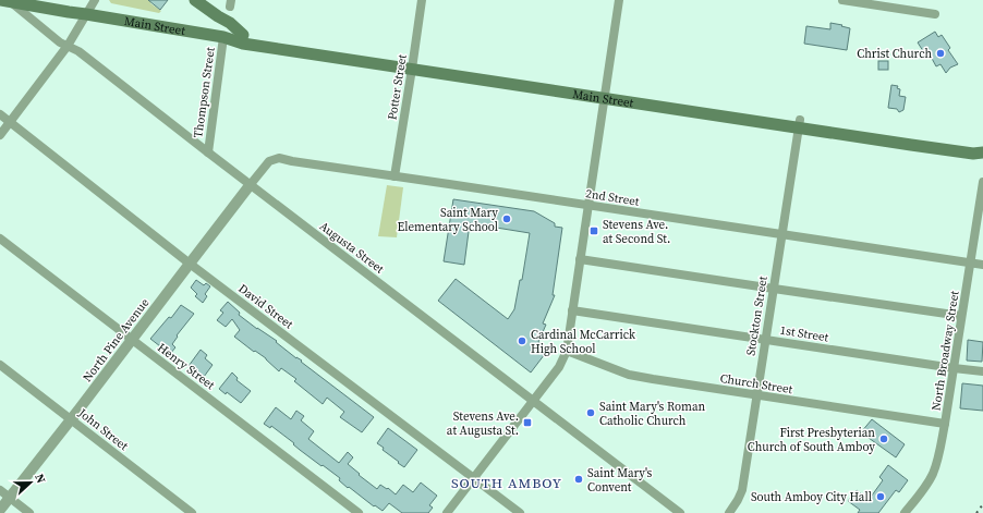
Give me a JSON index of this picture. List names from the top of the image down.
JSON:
{
  "streets": {
    "main road": ["Main Street"],
    "street": [
      "Potter Street",
      "Thompson Street",
      "2nd Street",
      "Augusta Street",
      "David Street",
      "Stockton Street",
      "1st Street",
      "North Pine Avenue",
      "North Broadway Street",
      "Henry Street",
      "Church Street",
      "John Street"
    ]
  },
  "crossings": [
    ["Main Street", "Potter Street"],
    ["Main Street", "Thompson Street"],
    ["Main Street", "Augusta Street"],
    ["Main Street", "Stockton Street"],
    ["Potter Street", "2nd Street"],
    ["Thompson Street", "Augusta Street"],
    ["2nd Street", "Augusta Street"],
    ["2nd Street", "Stockton Street"],
    ["2nd Street", "North Pine Avenue"],
    ["2nd Street", "North Broadway Street"],
    ["Augusta Street", "North Pine Avenue"],
    ["David Street", "North Pine Avenue"],
    ["Stockton Street", "1st Street"],
    ["Stockton Street", "Church Street"],
    ["1st Street", "North Broadway Street"],
    ["North Pine Avenue", "Henry Street"],
    ["North Pine Avenue", "John Street"],
    ["North Broadway Street", "Church Street"]
  ],
  "districts": ["SOUTH AMBOY"],
  "places": {
    "other": [
      "Christ Church",
      "Saint Mary Elementary School",
      "Cardinal McCarrick High School",
      "Saint Mary's Roman Catholic Church",
      "First Presbyterian Church of South Amboy",
      "Saint Mary's Convent",
      "South Amboy City Hall"
    ],
    "transit": ["Stevens Ave. at Second St.", "Stevens Ave. at Augusta St."]
  },
  "north": "right"
}
